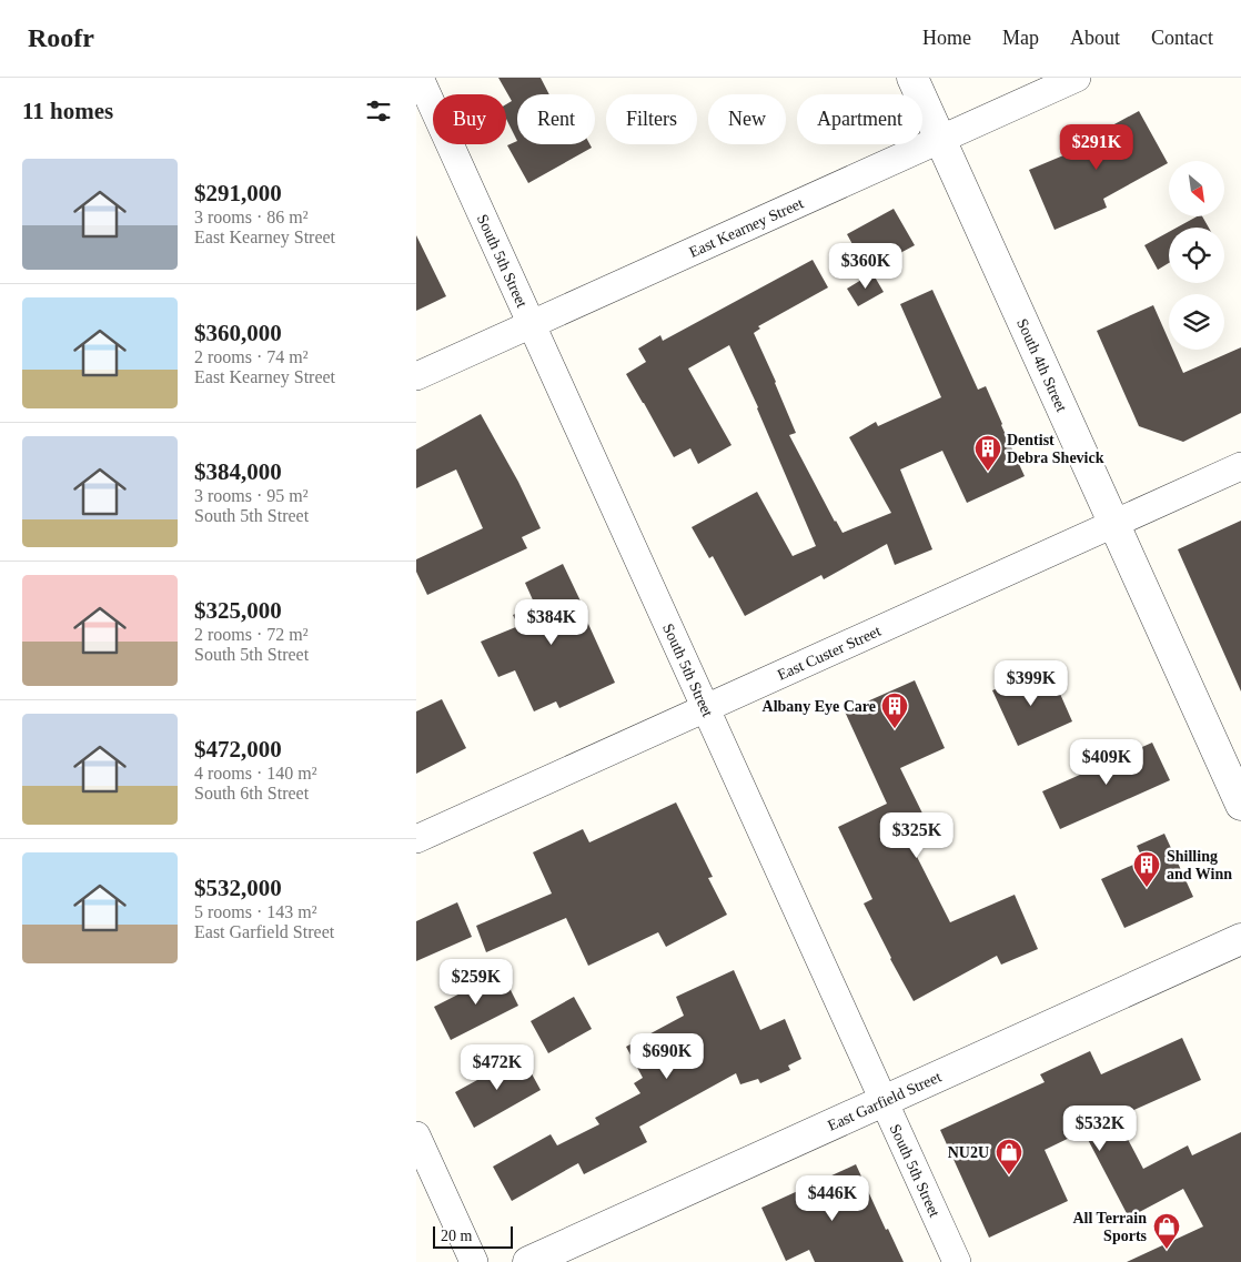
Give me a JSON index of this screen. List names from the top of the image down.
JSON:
{
  "streets": {
    "street": [
      "East Kearney Street",
      "South 5th Street",
      "South 4th Street",
      "East Custer Street",
      "East Garfield Street"
    ]
  },
  "crossings": [
    ["East Kearney Street", "South 5th Street"],
    ["East Kearney Street", "South 4th Street"],
    ["South 5th Street", "East Custer Street"],
    ["South 5th Street", "East Garfield Street"],
    ["South 4th Street", "East Custer Street"]
  ],
  "places": {
    "building": ["Dentist Debra Shevick", "Albany Eye Care", "Shilling and Winn"],
    "shop": ["NU2U", "All Terrain Sports"]
  },
  "scale_bar": "20 m",
  "north": "bottom right",
  "page": {
    "header": "Roofr",
    "nav": [
      "Home",
      "Map",
      "About",
      "Contact"
    ],
    "heading": "11 homes",
    "chip": [
      "Buy",
      "Rent",
      "Filters",
      "New",
      "Apartment"
    ],
    "price": [
      "$291K",
      "$360K",
      "$384K",
      "$399K",
      "$409K",
      "$325K",
      "$259K",
      "$690K",
      "$472K",
      "$532K",
      "$446K"
    ],
    "list": [
      {
        "name": "$291,000",
        "note": "3 rooms · 86 m² · East Kearney Street"
      },
      {
        "name": "$360,000",
        "note": "2 rooms · 74 m² · East Kearney Street"
      },
      {
        "name": "$384,000",
        "note": "3 rooms · 95 m² · South 5th Street"
      },
      {
        "name": "$325,000",
        "note": "2 rooms · 72 m² · South 5th Street"
      },
      {
        "name": "$472,000",
        "note": "4 rooms · 140 m² · South 6th Street"
      },
      {
        "name": "$532,000",
        "note": "5 rooms · 143 m² · East Garfield Street"
      }
    ],
    "scale": "20 m"
  }
}
